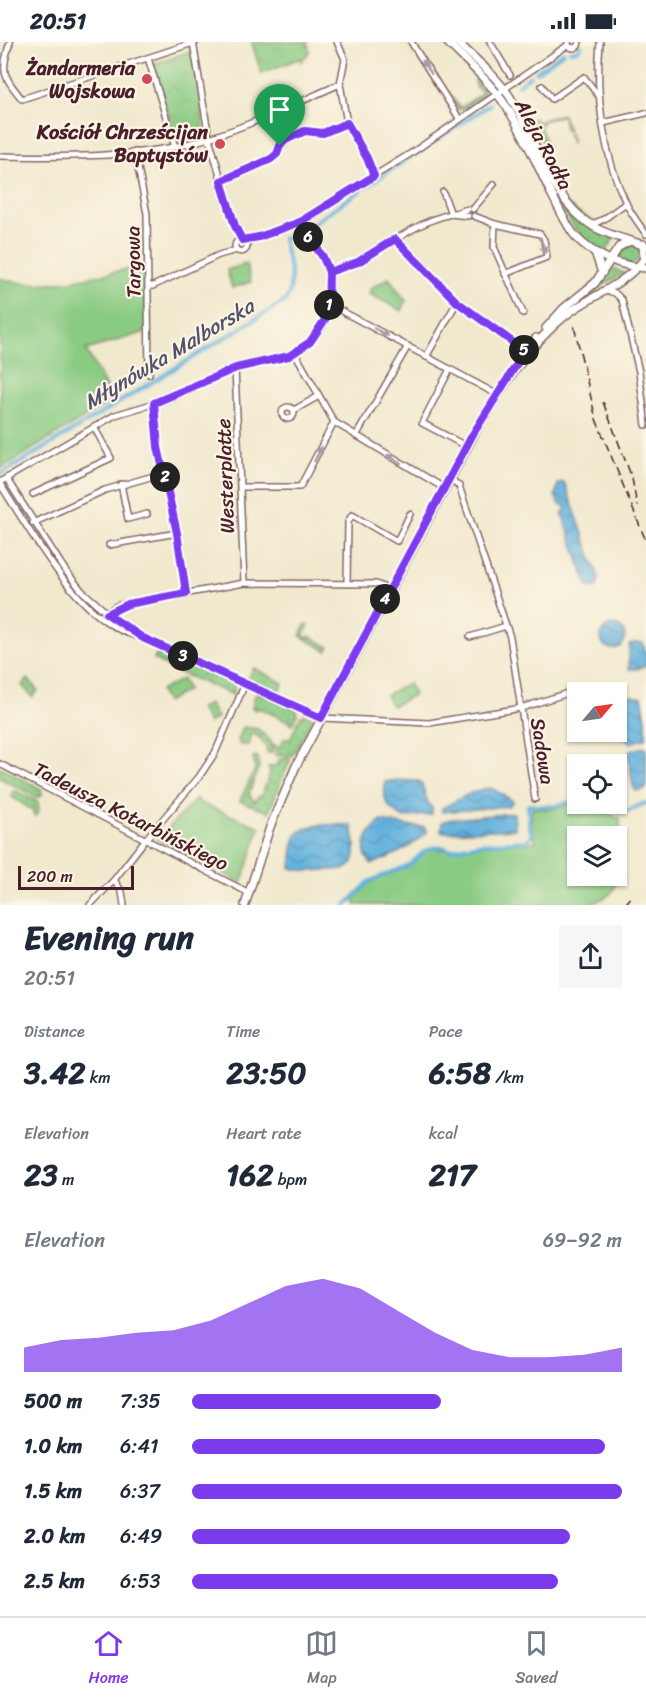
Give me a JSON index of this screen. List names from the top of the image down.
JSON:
{
  "streets": {
    "main road": ["Aleja Rodła"],
    "street": [
      "Targowa",
      "Westerplatte",
      "Sadowa",
      "Tadeusza Kotarbińskiego"
    ]
  },
  "water": ["Młynówka Malborska"],
  "places": ["Żandarmeria Wojskowa", "Kościół Chrześcijan Baptystów"],
  "scale_bar": "200 m",
  "north": "top right",
  "page": {
    "status": "20:51",
    "pins": [
      "6",
      "1",
      "5",
      "2",
      "4",
      "3"
    ],
    "scale": "200 m",
    "heading": ["Evening run", "20:51"],
    "stats": [
      ["Distance", "3.42 km"],
      ["Time", "23:50"],
      ["Pace", "6:58 /km"],
      ["Elevation", "23 m"],
      ["Heart rate", "162 bpm"],
      ["kcal", "217"]
    ],
    "chart": ["Elevation", "69–92 m"],
    "list": [
      {
        "name": "500 m",
        "note": "7:35"
      },
      {
        "name": "1.0 km",
        "note": "6:41"
      },
      {
        "name": "1.5 km",
        "note": "6:37"
      },
      {
        "name": "2.0 km",
        "note": "6:49"
      },
      {
        "name": "2.5 km",
        "note": "6:53"
      }
    ],
    "tabs": ["Home", "Map", "Saved"]
  }
}
